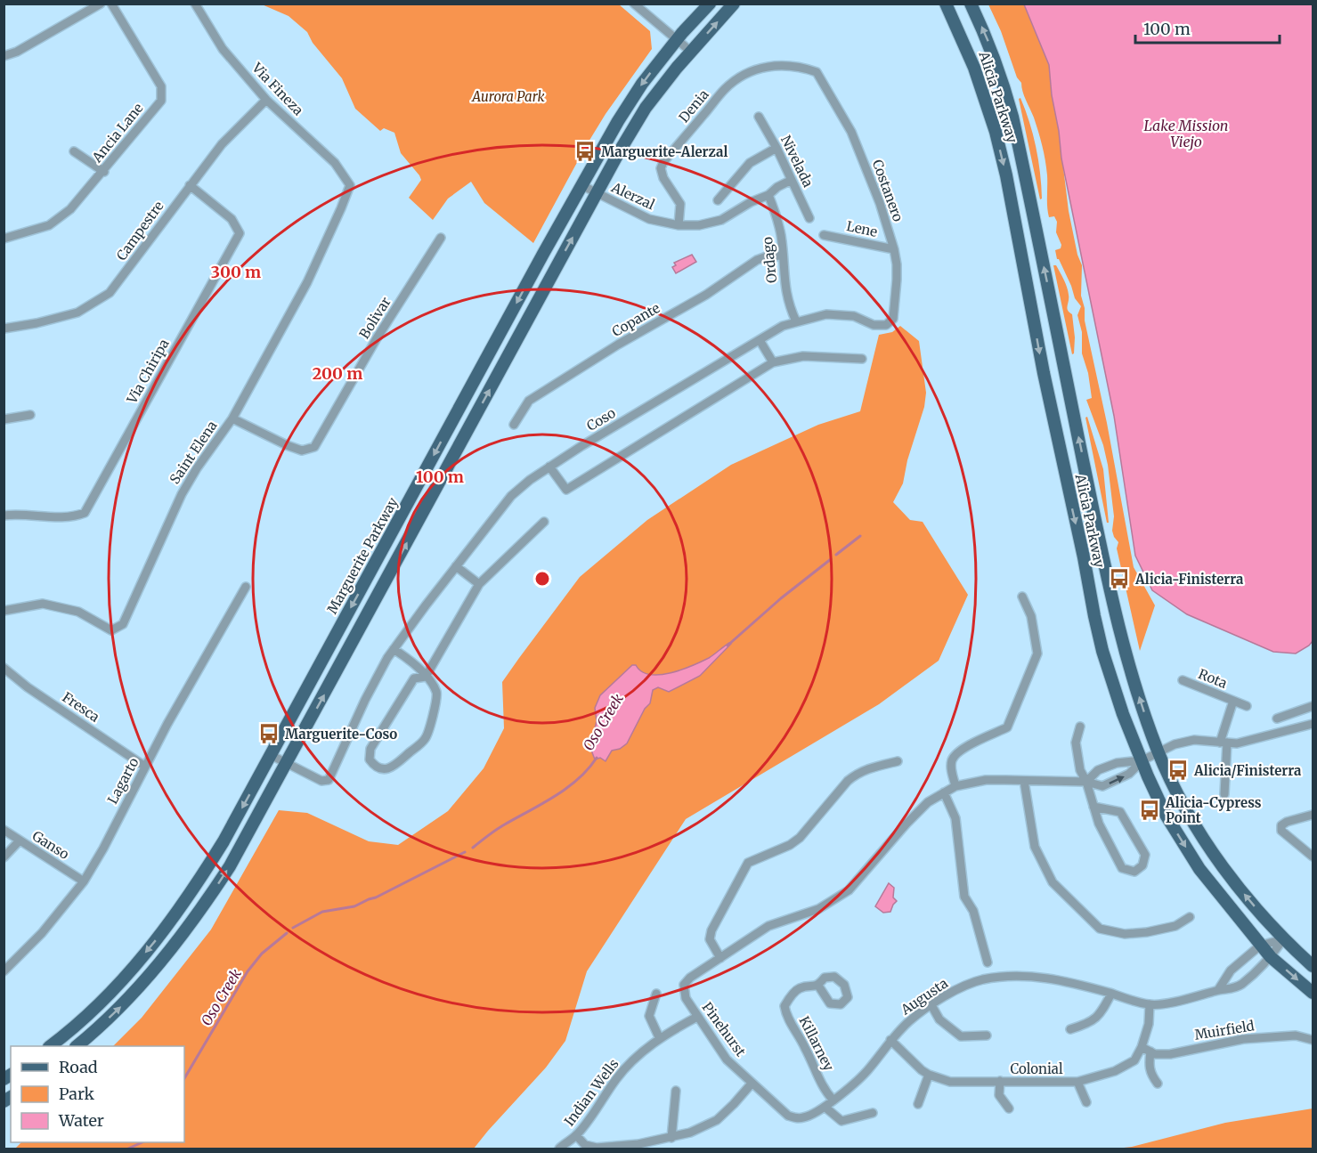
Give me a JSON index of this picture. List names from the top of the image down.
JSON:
{
  "streets": {
    "main road": ["Alicia Parkway", "Marguerite Parkway"],
    "street": [
      "Via Fineza",
      "Denia",
      "Ancia Lane",
      "Nivelada",
      "Costanero",
      "Alerzal",
      "Lene",
      "Campestre",
      "Ordago",
      "Bolivar",
      "Copante",
      "Via Chiripa",
      "Coso",
      "Saint Elena",
      "Rota",
      "Fresca",
      "Lagarto",
      "Ganso",
      "Augusta",
      "Pinehurst",
      "Muirfield",
      "Killarney",
      "Colonial",
      "Indian Wells"
    ]
  },
  "crossings": [
    ["Via Fineza", "Campestre"],
    ["Via Fineza", "Saint Elena"],
    ["Alicia Parkway", "Augusta"],
    ["Denia", "Costanero"],
    ["Denia", "Alerzal"],
    ["Nivelada", "Alerzal"],
    ["Costanero", "Lene"],
    ["Costanero", "Coso"],
    ["Alerzal", "Ordago"],
    ["Alerzal", "Marguerite Parkway"],
    ["Campestre", "Via Chiripa"],
    ["Ordago", "Copante"],
    ["Ordago", "Coso"],
    ["Bolivar", "Saint Elena"],
    ["Coso", "Marguerite Parkway"],
    ["Fresca", "Lagarto"],
    ["Lagarto", "Ganso"],
    ["Augusta", "Pinehurst"],
    ["Augusta", "Killarney"],
    ["Augusta", "Colonial"],
    ["Pinehurst", "Indian Wells"],
    ["Muirfield", "Colonial"]
  ],
  "water": ["Lake Mission Viejo", "Oso Creek"],
  "parks": ["Aurora Park"],
  "places": {
    "bus stop": [
      "Marguerite-Alerzal",
      "Alicia-Finisterra",
      "Marguerite-Coso",
      "Alicia/Finisterra",
      "Alicia-Cypress Point"
    ]
  },
  "legend": ["Road", "Park", "Water"],
  "scale_bar": "100 m",
  "rings": ["300 m", "200 m", "100 m"]
}
